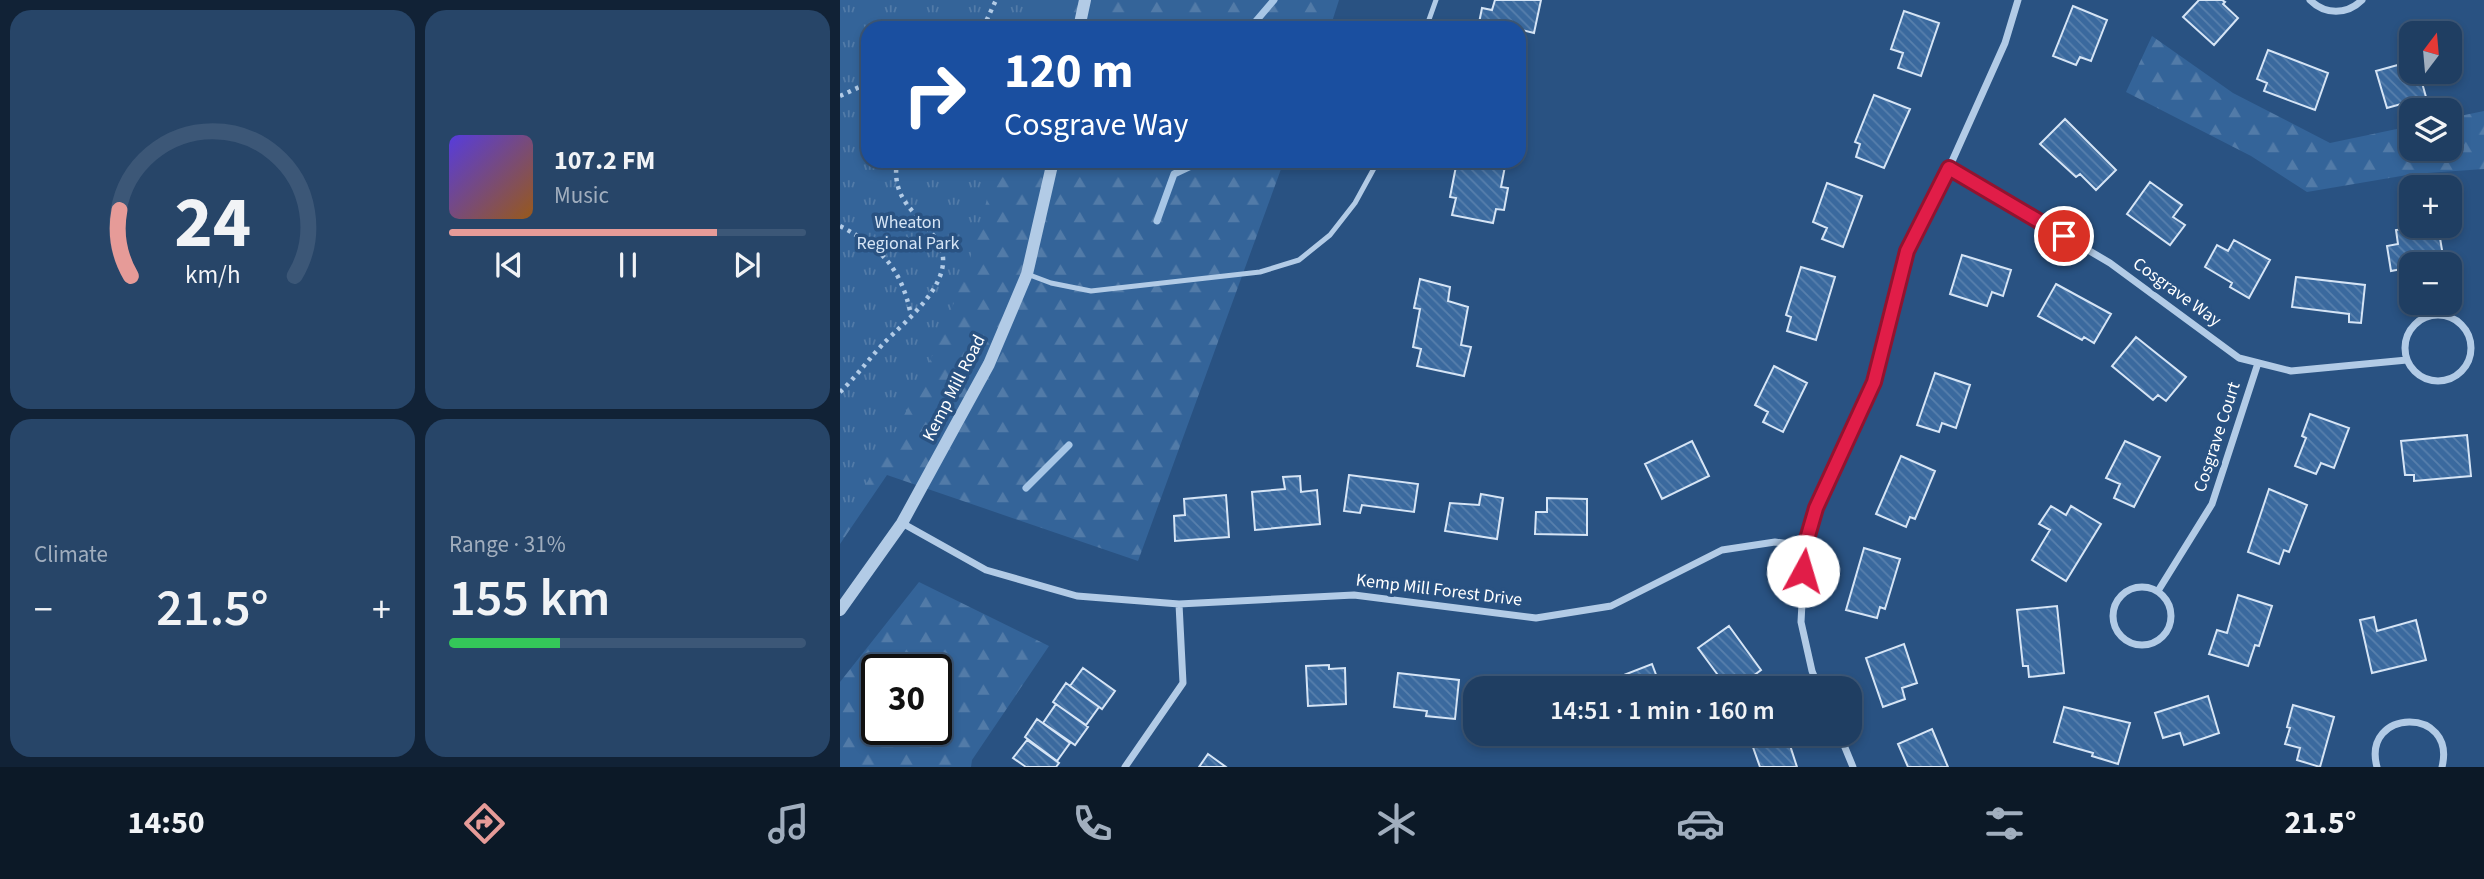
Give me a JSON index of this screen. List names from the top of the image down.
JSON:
{
  "streets": {
    "street": [
      "Cosgrave Way",
      "Kemp Mill Road",
      "Cosgrave Court",
      "Kemp Mill Forest Drive"
    ]
  },
  "crossings": [
    ["Cosgrave Way", "Cosgrave Court"],
    ["Kemp Mill Road", "Kemp Mill Forest Drive"]
  ],
  "parks": ["Wheaton Regional Park"],
  "north": "top",
  "page": {
    "map_buttons": ["+", "−"],
    "turn": ["120 m", "Cosgrave Way"],
    "song": ["107.2 FM", "Music"],
    "tile": [
      "Climate",
      ["Range · 31%", "155 km"]
    ],
    "heat": ["−", "21.5°", "+"],
    "limit": "30",
    "trip": "14:51 · 1 min · 160 m",
    "tabs": ["14:50", "21.5°"],
    "gauge": ["24", "km/h"]
  }
}
